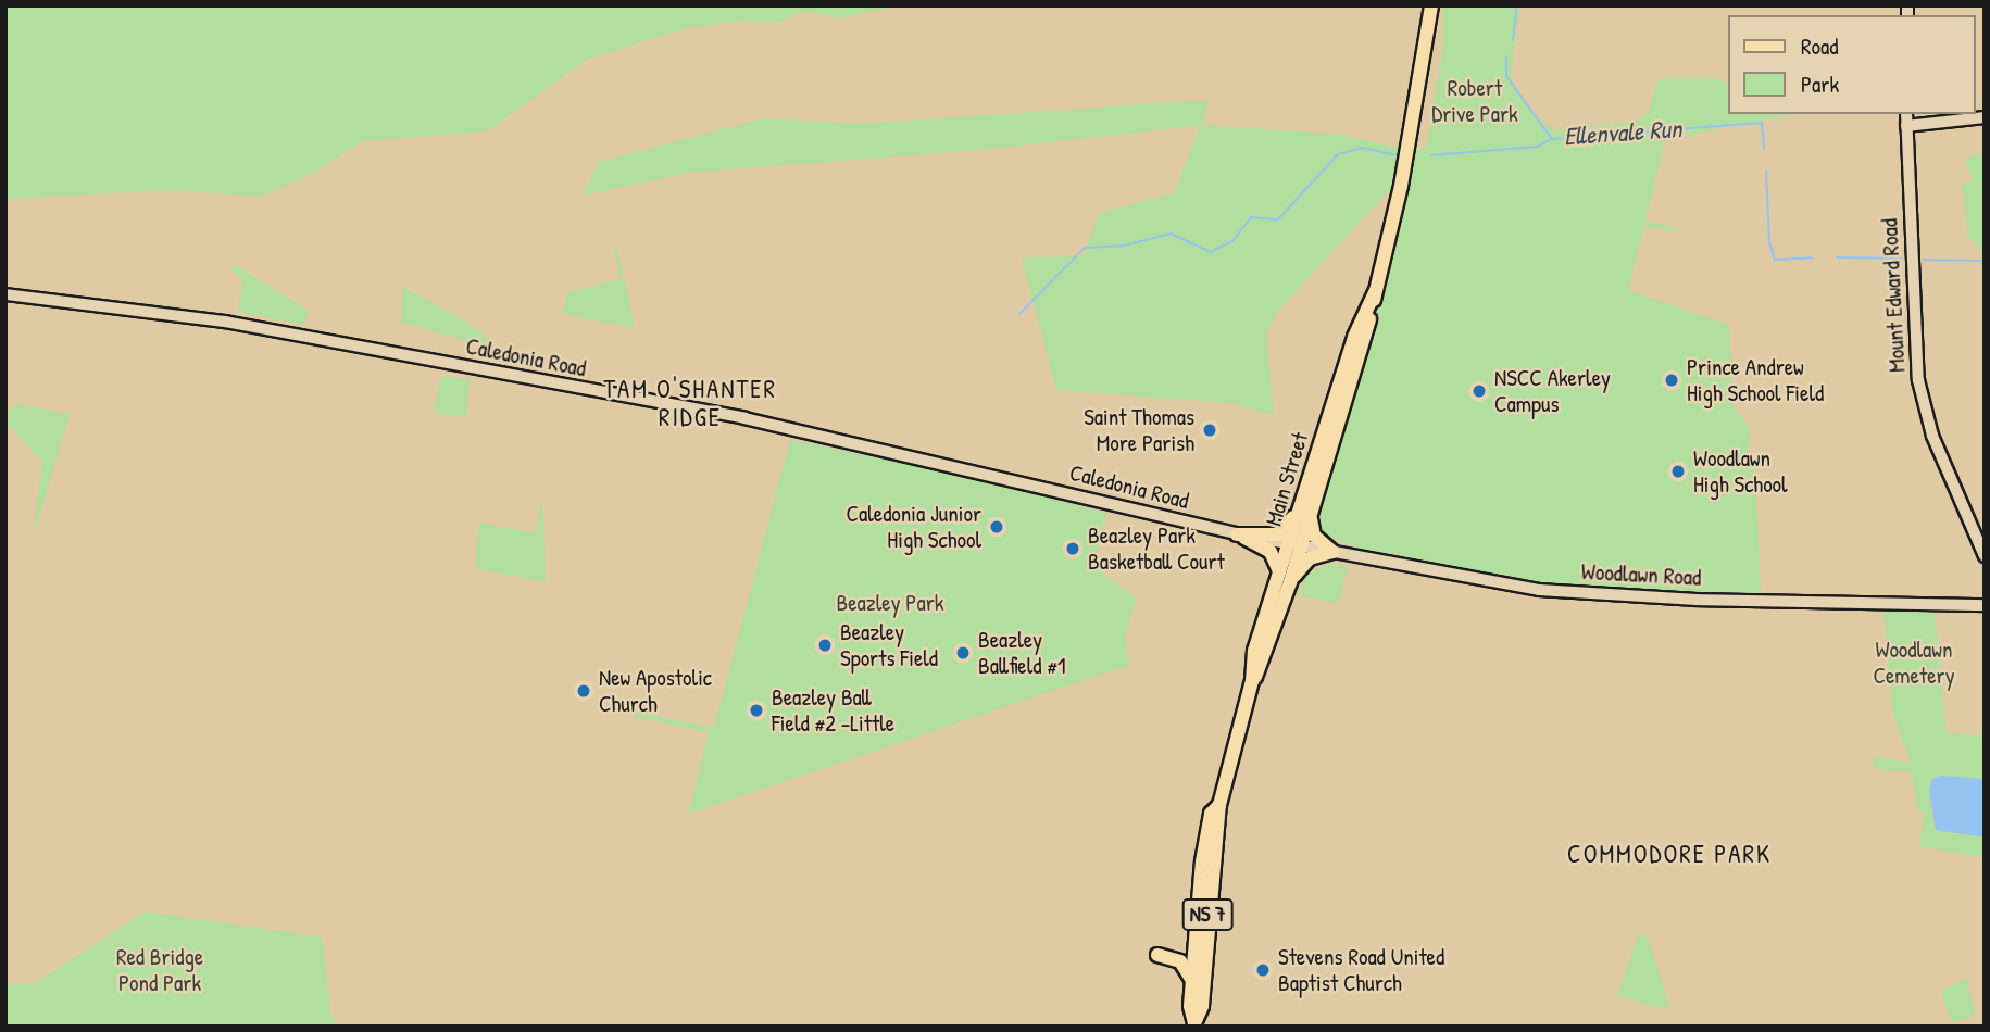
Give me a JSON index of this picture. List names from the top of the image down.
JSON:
{
  "streets": {
    "main road": ["Main Street", "NS 7"],
    "street": ["Mount Edward Road", "Caledonia Road", "Woodlawn Road"]
  },
  "crossings": [
    ["Caledonia Road", "Main Street"],
    ["Caledonia Road", "Woodlawn Road"],
    ["Main Street", "Woodlawn Road"]
  ],
  "districts": ["TAM O'SHANTER RIDGE", "COMMODORE PARK"],
  "water": ["Ellenvale Run"],
  "parks": [
    "Robert Drive Park",
    "Beazley Park",
    "Woodlawn Cemetery",
    "Red Bridge Pond Park"
  ],
  "places": [
    "Prince Andrew High School Field",
    "NSCC Akerley Campus",
    "Saint Thomas More Parish",
    "Woodlawn High School",
    "Caledonia Junior High School",
    "Beazley Park Basketball Court",
    "Beazley Sports Field",
    "Beazley Ballfield #1",
    "New Apostolic Church",
    "Beazley Ball Field #2 -Little",
    "Stevens Road United Baptist Church"
  ],
  "legend": ["Road", "Park"]
}
